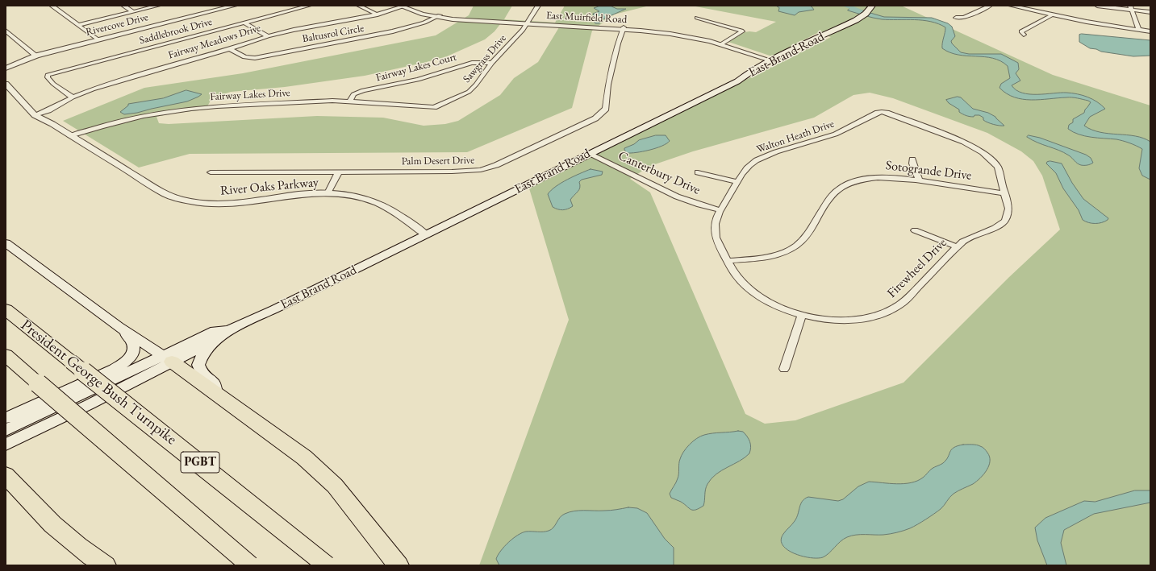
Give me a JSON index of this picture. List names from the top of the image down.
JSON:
{
  "streets": {
    "highway": ["President George Bush Turnpike", "PGBT"],
    "main road": ["East Brand Road"],
    "street": [
      "East Muirfield Road",
      "Rivercove Drive",
      "Saddlebrook Drive",
      "Baltusrol Circle",
      "Fairway Meadows Drive",
      "Sawgrass Drive",
      "Fairway Lakes Court",
      "Fairway Lakes Drive",
      "Walton Heath Drive",
      "Palm Desert Drive",
      "Sotogrande Drive",
      "Canterbury Drive",
      "River Oaks Parkway",
      "Firewheel Drive"
    ]
  },
  "crossings": [
    ["East Muirfield Road", "Baltusrol Circle"],
    ["East Muirfield Road", "Fairway Meadows Drive"],
    ["East Muirfield Road", "East Brand Road"],
    ["East Muirfield Road", "Sawgrass Drive"],
    ["East Muirfield Road", "Palm Desert Drive"],
    ["Saddlebrook Drive", "Fairway Meadows Drive"],
    ["Baltusrol Circle", "Fairway Meadows Drive"],
    ["Fairway Meadows Drive", "River Oaks Parkway"],
    ["East Brand Road", "Canterbury Drive"],
    ["East Brand Road", "River Oaks Parkway"],
    ["Sawgrass Drive", "Fairway Lakes Court"],
    ["Sawgrass Drive", "Fairway Lakes Drive"],
    ["Fairway Lakes Court", "Fairway Lakes Drive"],
    ["Fairway Lakes Drive", "River Oaks Parkway"],
    ["Walton Heath Drive", "Canterbury Drive"],
    ["Walton Heath Drive", "Firewheel Drive"],
    ["Sotogrande Drive", "Firewheel Drive"],
    ["Canterbury Drive", "Firewheel Drive"]
  ]
}
